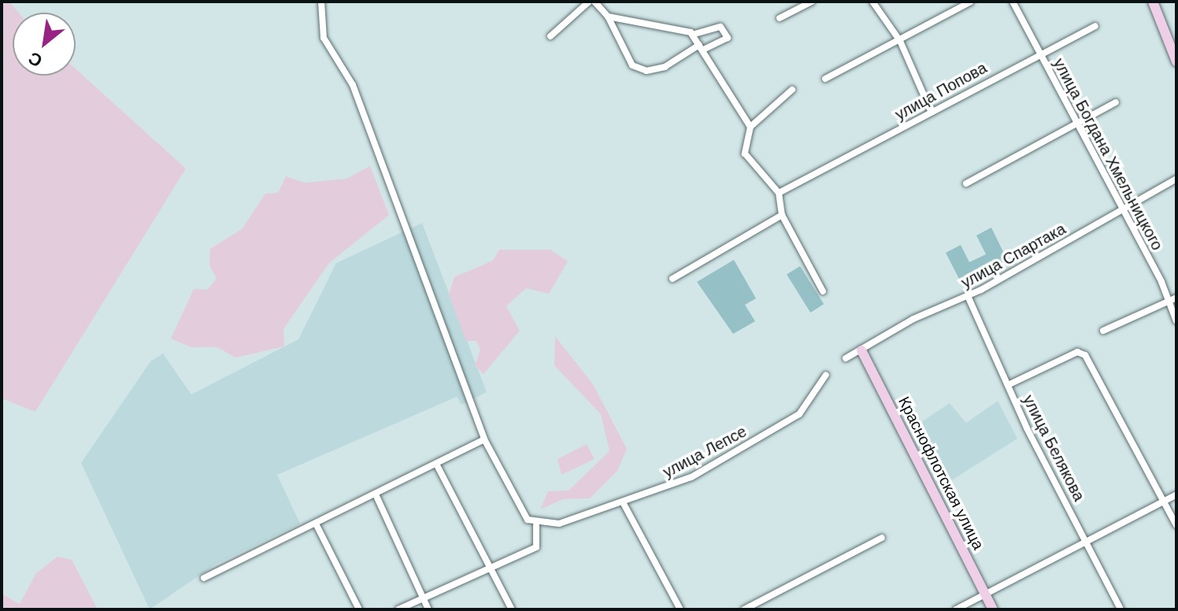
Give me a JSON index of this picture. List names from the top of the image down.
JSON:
{
  "streets": {
    "street": [
      "улица Попова",
      "улица Богдана Хмельницкого",
      "улица Спартака",
      "улица Белякова",
      "улица Лепсе",
      "Краснофлотская улица"
    ]
  },
  "crossings": [
    ["улица Попова", "улица Богдана Хмельницкого"],
    ["улица Богдана Хмельницкого", "улица Спартака"],
    ["улица Спартака", "улица Белякова"],
    ["улица Спартака", "Краснофлотская улица"]
  ],
  "north": "bottom left"
}
